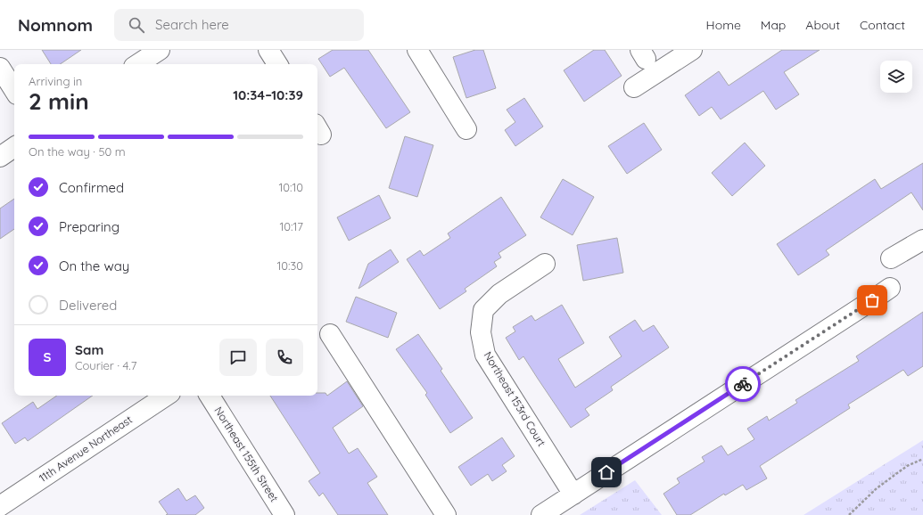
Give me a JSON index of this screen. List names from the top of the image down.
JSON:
{
  "streets": {
    "street": ["Northeast 153rd Court", "11th Avenue Northeast", "Northeast 155th Street"]
  },
  "page": {
    "header": "Nomnom",
    "search": "Search here",
    "nav": [
      "Home",
      "Map",
      "About",
      "Contact"
    ],
    "heading": ["2 min", "Arriving in", "10:34–10:39"],
    "panel": ["Sam", "Courier · 4.7"],
    "bar": "On the way · 50 m",
    "list": [
      ["Confirmed", "10:10"],
      ["Preparing", "10:17"],
      ["On the way", "10:30"],
      "Delivered"
    ],
    "round": "S"
  }
}
